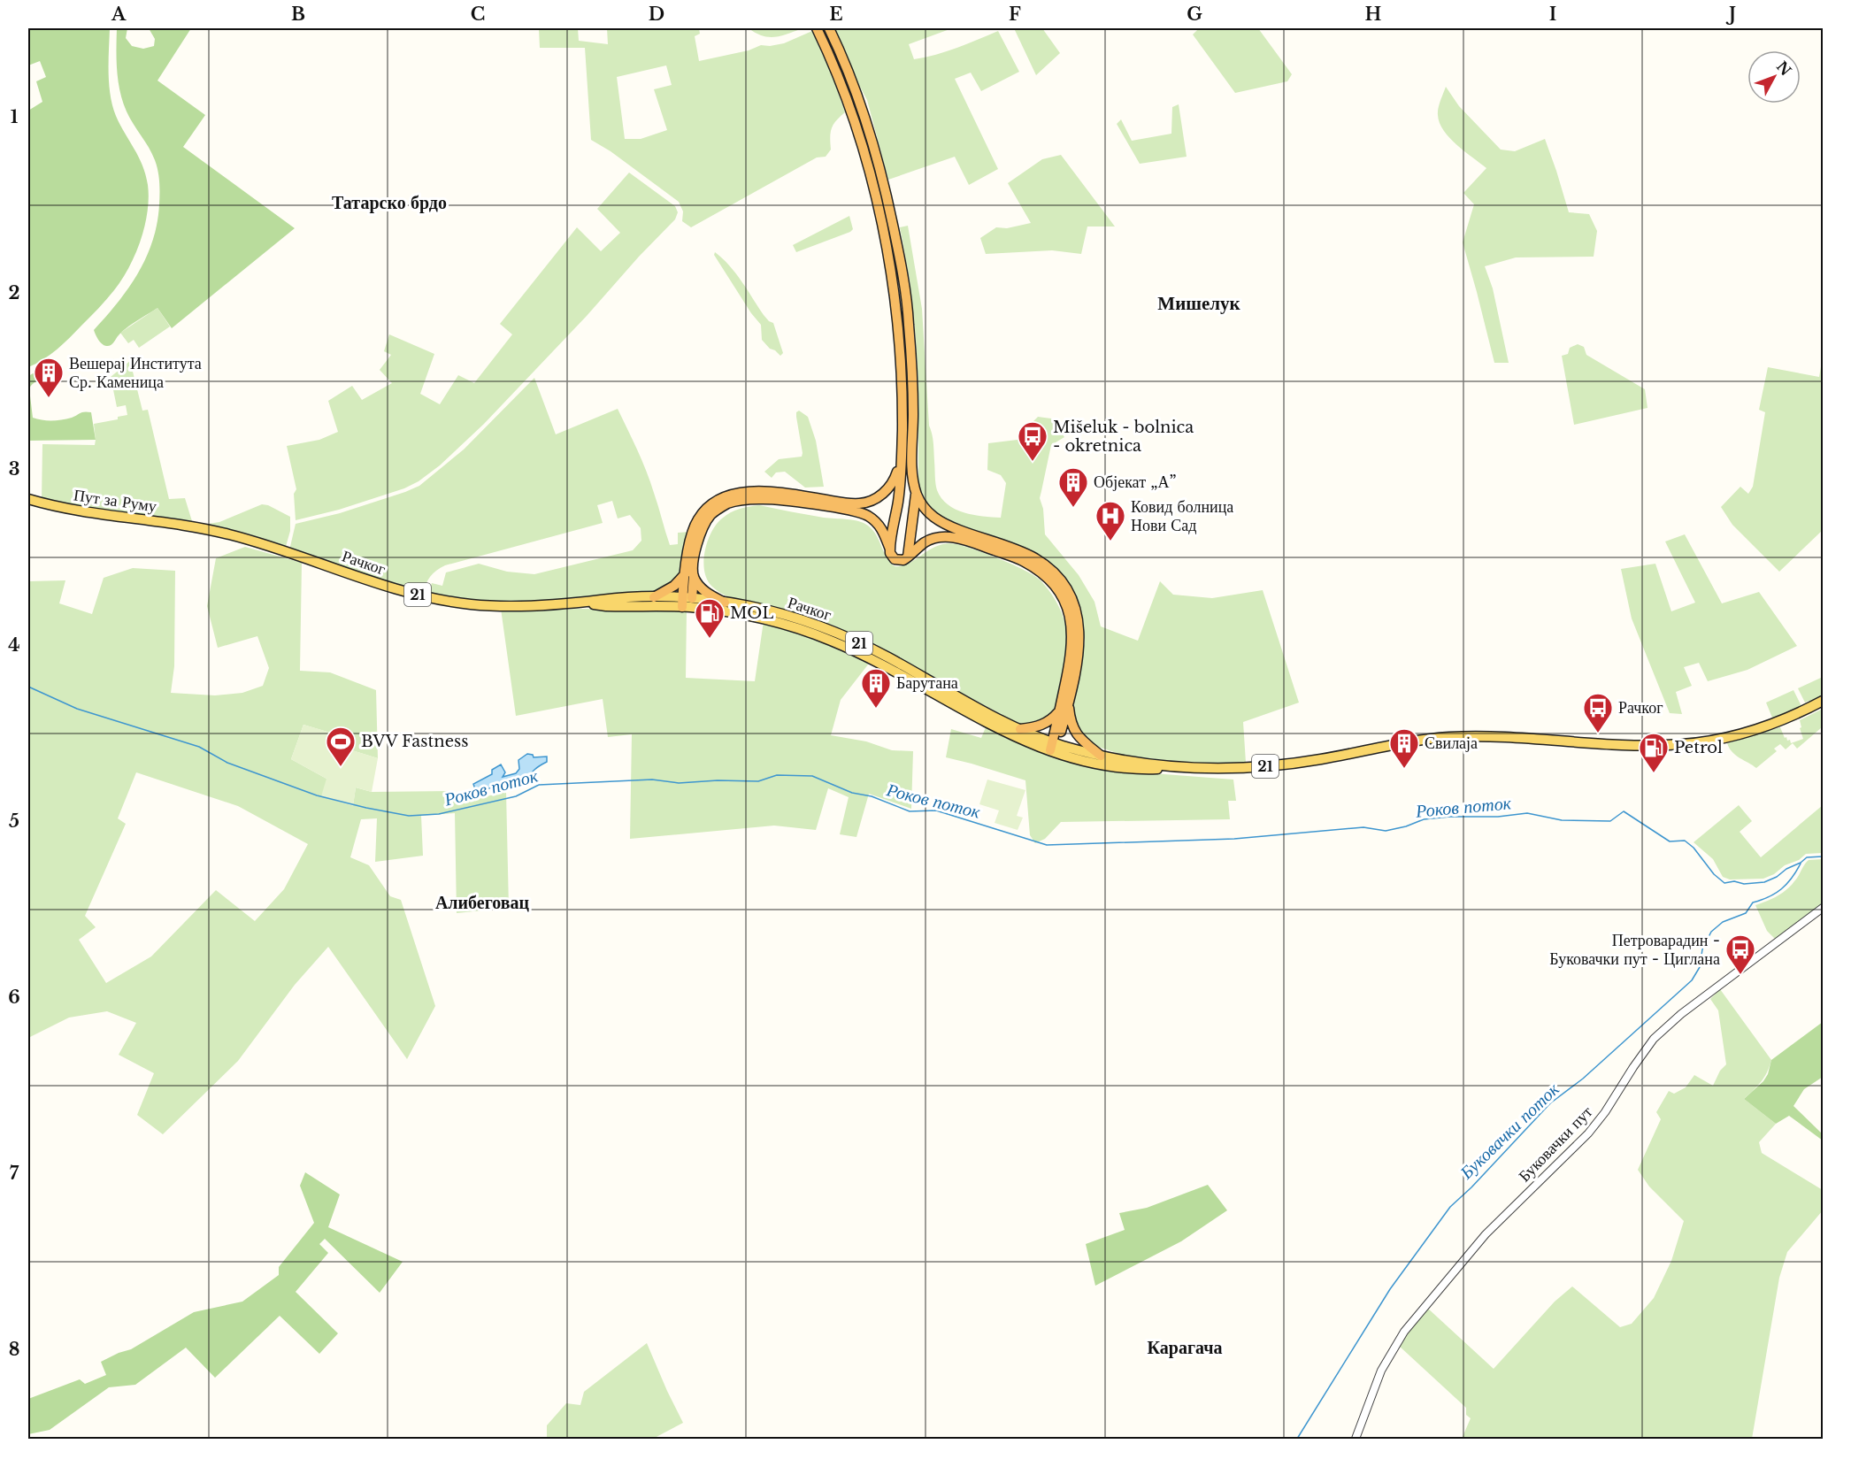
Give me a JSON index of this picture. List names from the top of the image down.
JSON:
{
  "streets": {
    "main road": ["Пут за Руму", "Рачког", "21"],
    "street": ["Буковачки пут"]
  },
  "crossings": [
    ["Пут за Руму", "Рачког"]
  ],
  "districts": [
    "Татарско брдо",
    "Мишелук",
    "Алибеговац",
    "Карагача"
  ],
  "water": ["Роков поток", "Буковачки поток"],
  "places": {
    "building": [
      "Вешерај Института Ср. Каменица",
      "Објекат „А”",
      "Барутана",
      "Свилаја"
    ],
    "bus stop": ["Mišeluk - bolnica - okretnica", "Рачког", "Петроварадин - Буковачки пут - Циглана"],
    "hospital": ["Ковид болница Нови Сад"],
    "fuel station": ["MOL", "Petrol"],
    "sports": ["BVV Fastness"]
  },
  "north": "top right",
  "grid": {
    "columns": [
      "A",
      "B",
      "C",
      "D",
      "E",
      "F",
      "G",
      "H",
      "I",
      "J"
    ],
    "rows": [
      "1",
      "2",
      "3",
      "4",
      "5",
      "6",
      "7",
      "8"
    ]
  }
}
